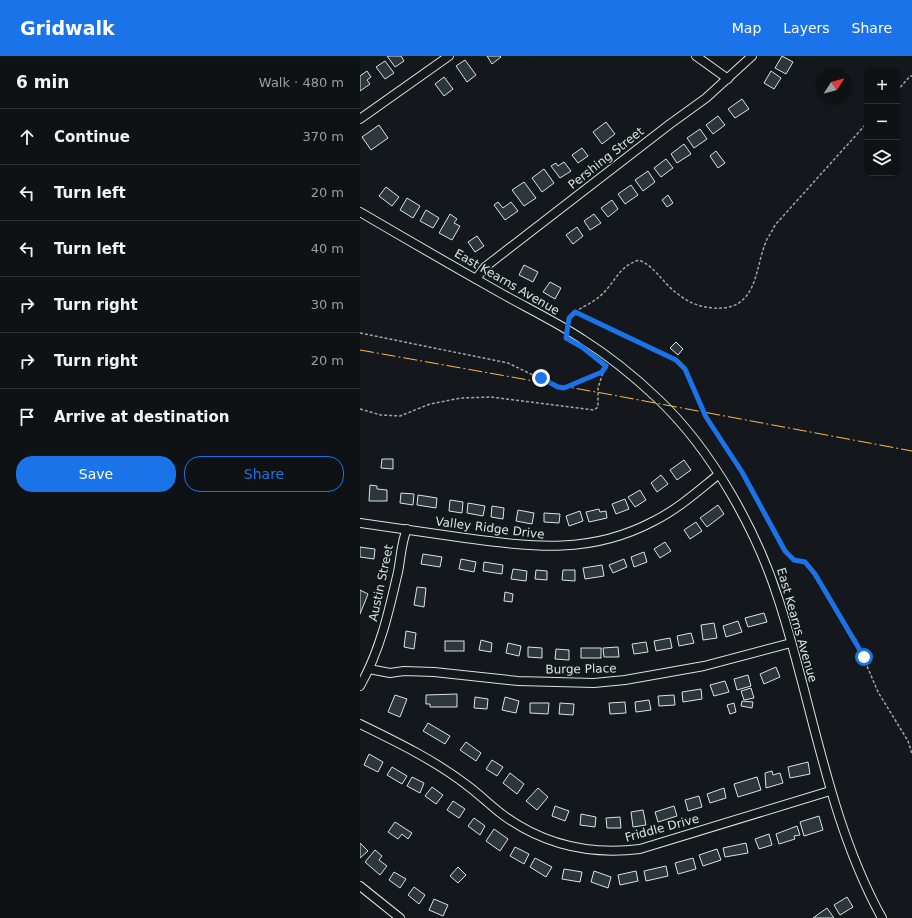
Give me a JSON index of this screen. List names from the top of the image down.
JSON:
{
  "streets": {
    "street": [
      "Pershing Street",
      "East Kearns Avenue",
      "Valley Ridge Drive",
      "Austin Street",
      "Burge Place",
      "Friddle Drive"
    ]
  },
  "crossings": [
    ["Pershing Street", "East Kearns Avenue"],
    ["East Kearns Avenue", "Valley Ridge Drive"],
    ["East Kearns Avenue", "Burge Place"],
    ["East Kearns Avenue", "Friddle Drive"],
    ["Valley Ridge Drive", "Austin Street"],
    ["Austin Street", "Burge Place"]
  ],
  "north": "top right",
  "page": {
    "header": "Gridwalk",
    "nav": ["Map", "Layers", "Share"],
    "heading": ["6 min", "Walk · 480 m"],
    "map_buttons": ["+", "−"],
    "list": [
      ["Continue", "370 m"],
      ["Turn left", "20 m"],
      ["Turn left", "40 m"],
      ["Turn right", "30 m"],
      ["Turn right", "20 m"],
      "Arrive at destination"
    ],
    "buttons": ["Save", "Share"]
  }
}
